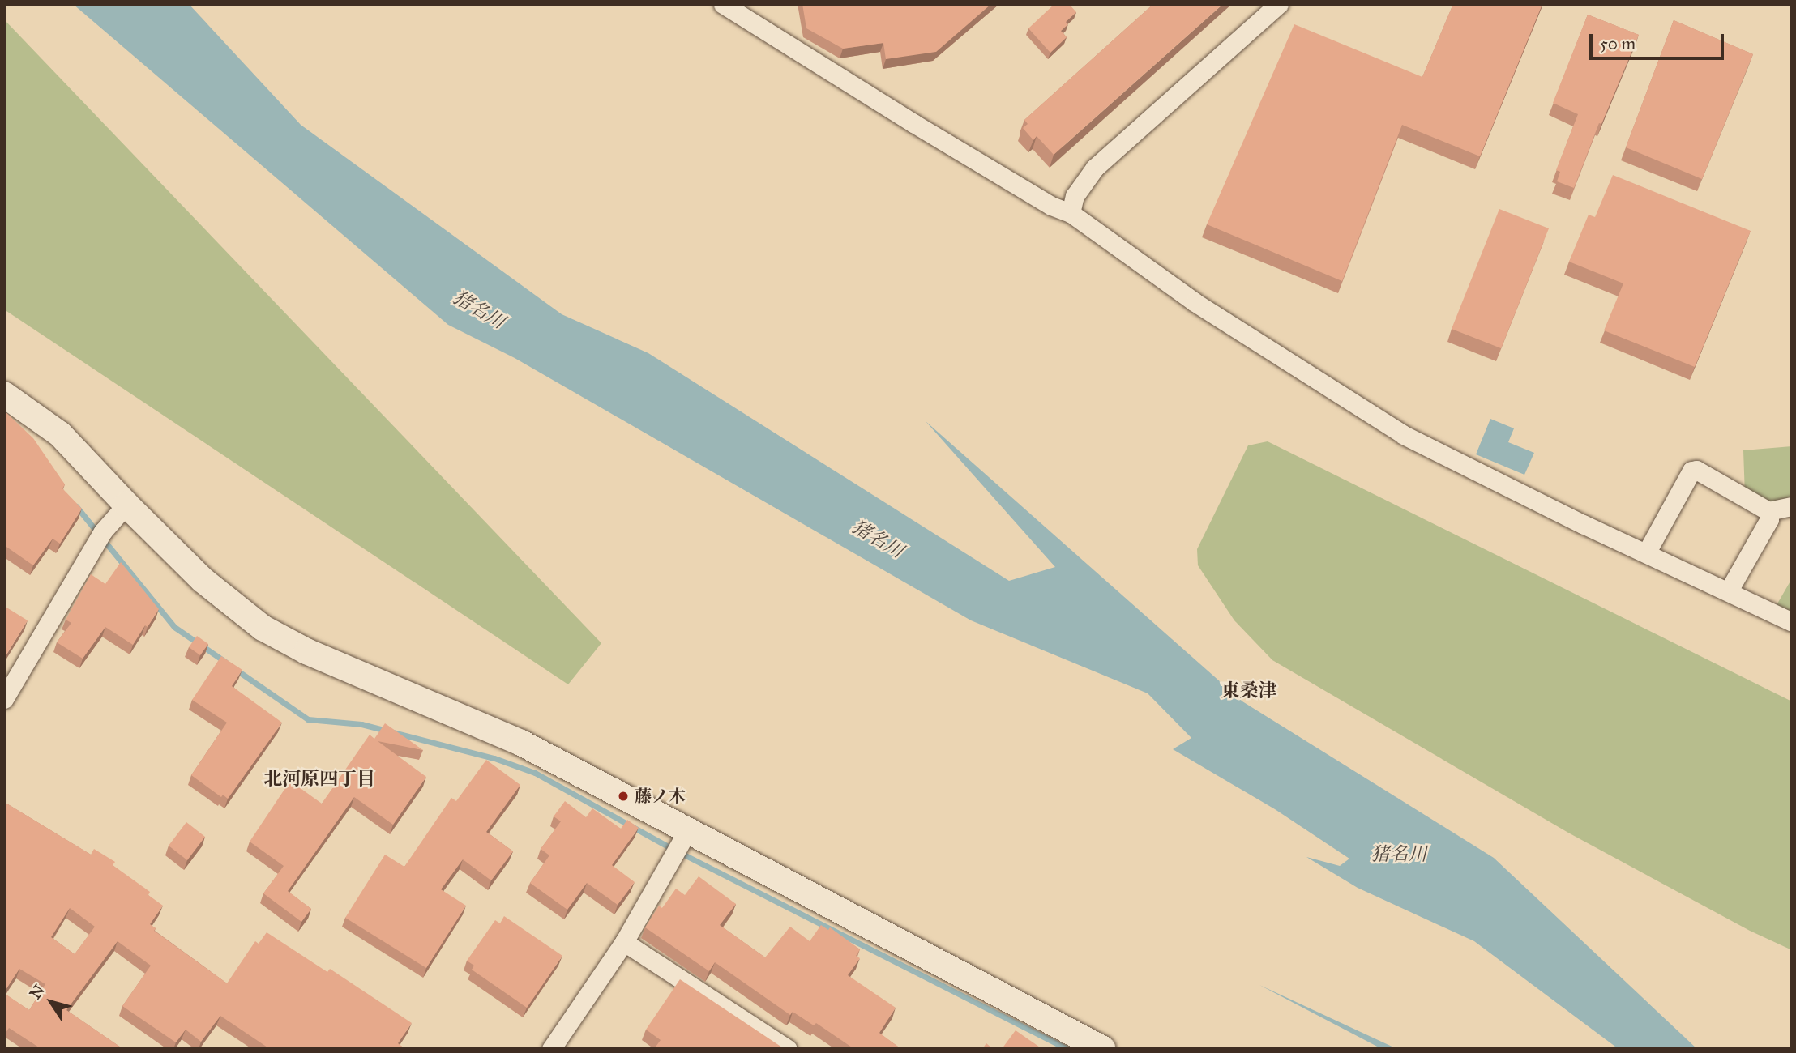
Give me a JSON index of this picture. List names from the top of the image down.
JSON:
{
  "districts": ["東桑津", "北河原四丁目"],
  "water": ["猪名川"],
  "places": ["藤ノ木"],
  "scale_bar": "50 m",
  "north": "top left"
}
